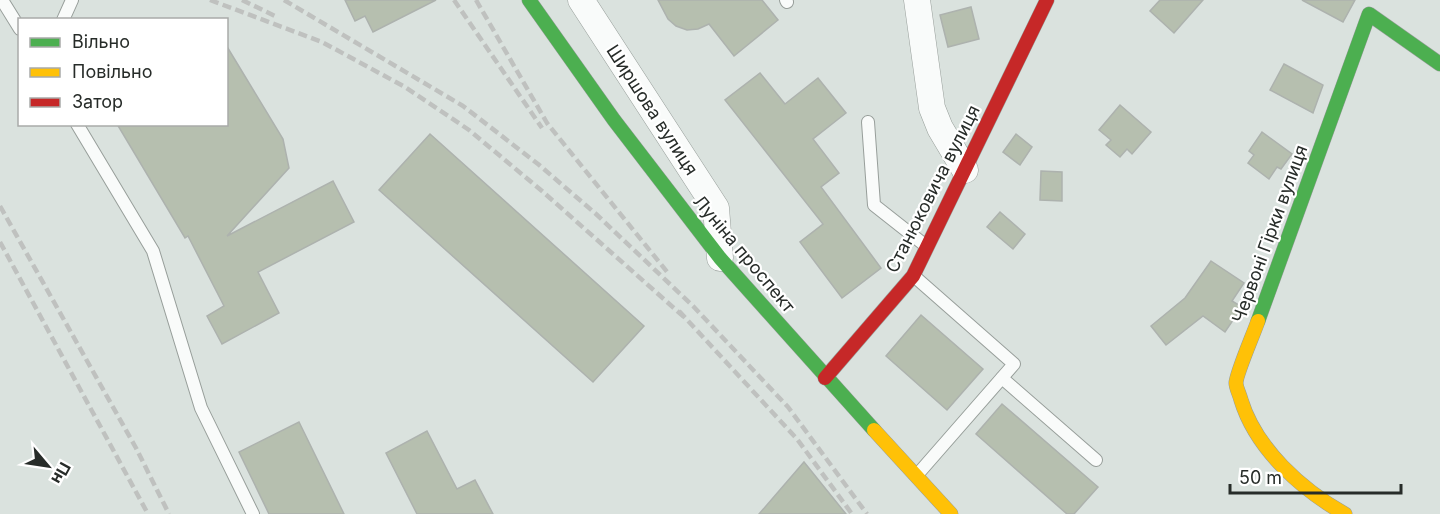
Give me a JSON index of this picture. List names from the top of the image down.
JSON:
{
  "streets": {
    "street": [
      "Ширшова вулиця",
      "Станюковича вулиця",
      "Червоні Гірки вулиця",
      "Луніна проспект"
    ]
  },
  "crossings": [
    ["Ширшова вулиця", "Луніна проспект"],
    ["Станюковича вулиця", "Луніна проспект"]
  ],
  "legend": ["Вільно", "Повільно", "Затор"],
  "scale_bar": "50 m",
  "north": "bottom right"
}
